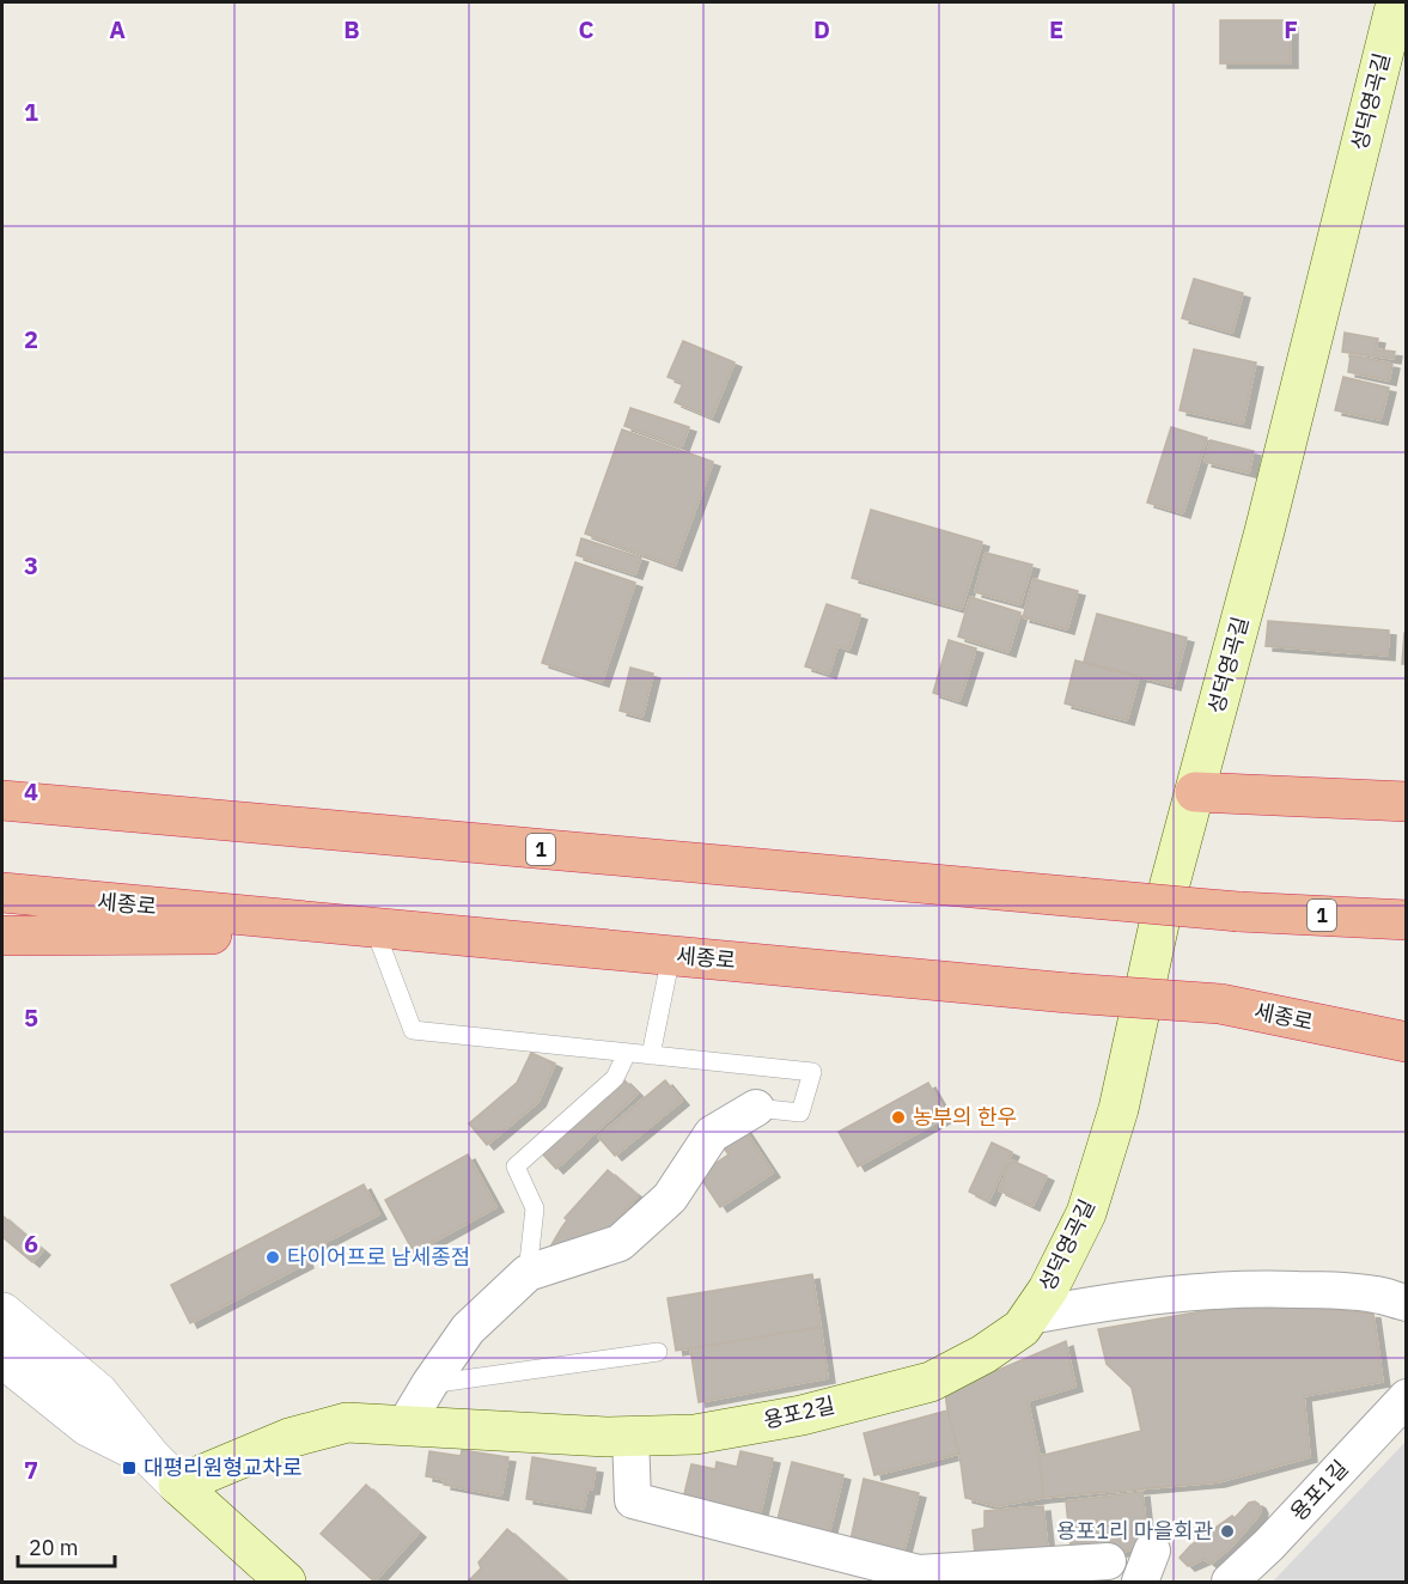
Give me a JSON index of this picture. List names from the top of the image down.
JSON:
{
  "streets": {
    "highway": ["1", "세종로"],
    "main road": ["성덕영곡길", "용포2길"],
    "street": ["용포1길"]
  },
  "crossings": [
    ["성덕영곡길", "용포2길"]
  ],
  "places": {
    "other": ["농부의 한우", "타이어프로 남세종점", "용포1리 마을회관"],
    "transit": ["대평리원형교차로"]
  },
  "scale_bar": "20 m",
  "grid": {
    "columns": [
      "A",
      "B",
      "C",
      "D",
      "E",
      "F"
    ],
    "rows": [
      "1",
      "2",
      "3",
      "4",
      "5",
      "6",
      "7"
    ]
  }
}
